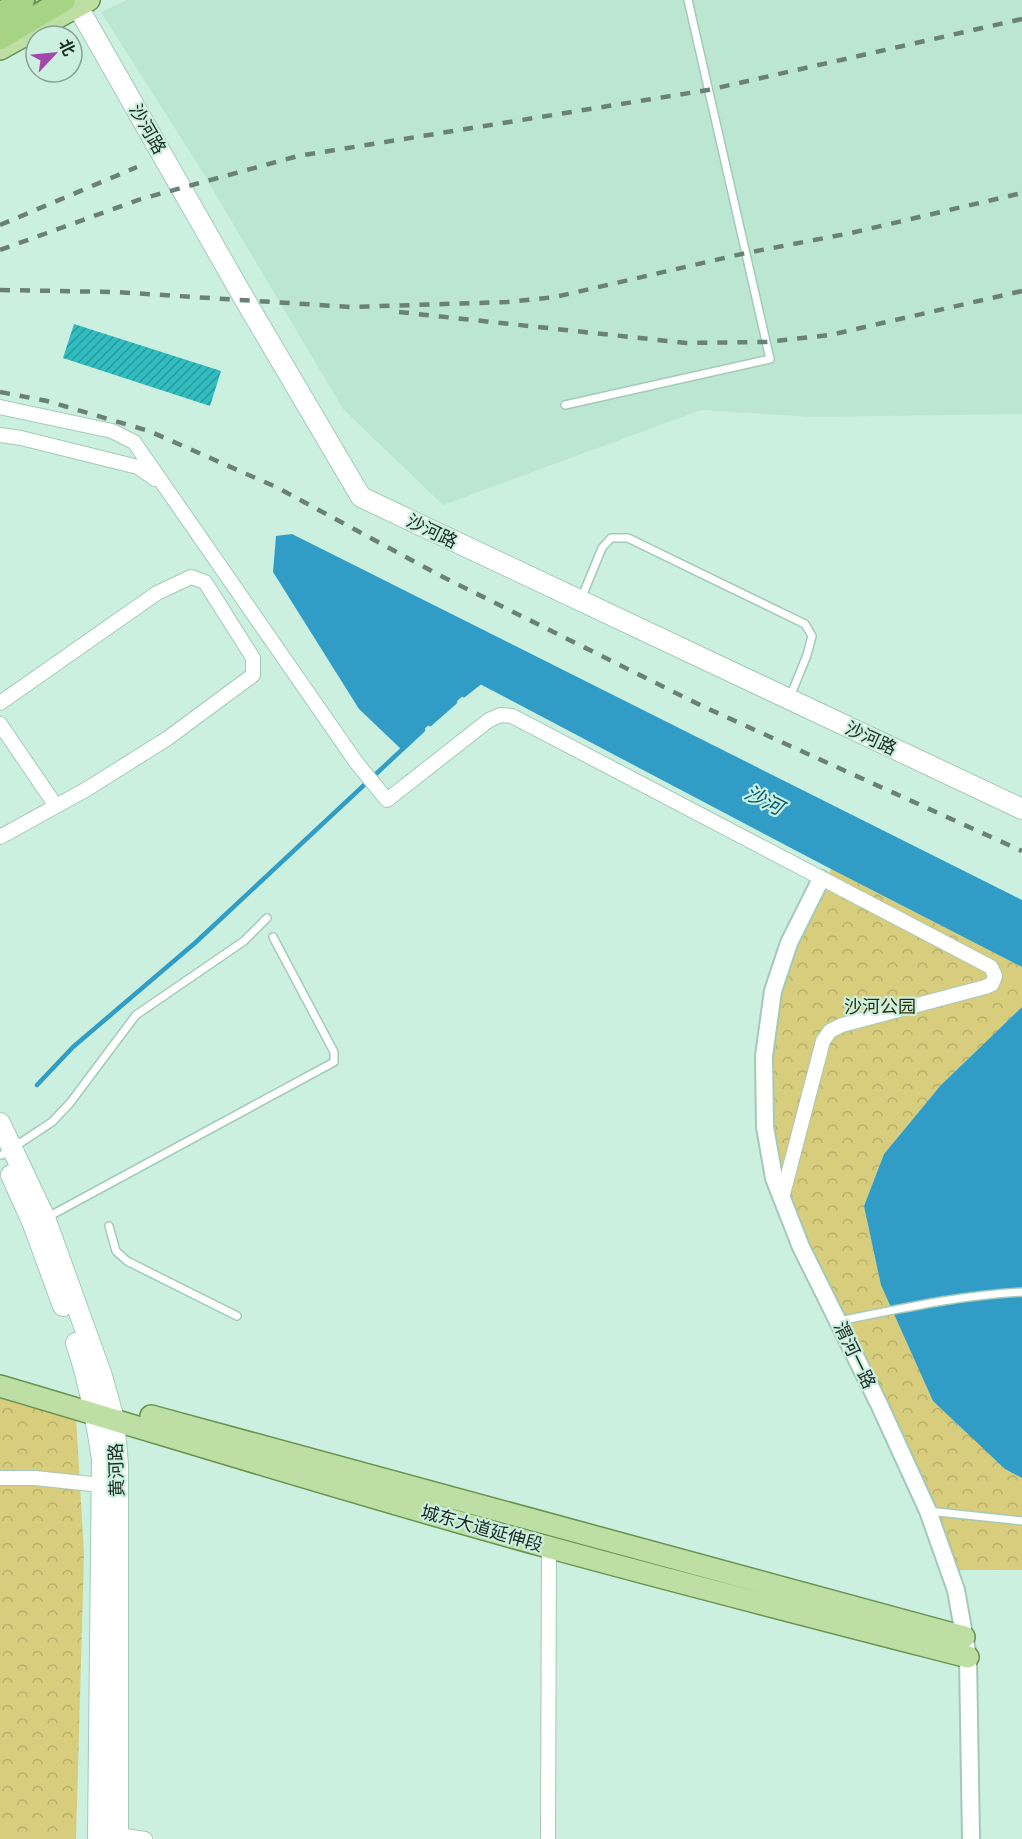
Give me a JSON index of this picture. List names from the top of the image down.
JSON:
{
  "streets": {
    "main road": ["沙河路", "黄河路", "城东大道延伸段"],
    "street": ["渭河一路"]
  },
  "crossings": [
    ["渭河一路", "城东大道延伸段"],
    ["黄河路", "城东大道延伸段"]
  ],
  "water": ["沙河"],
  "parks": ["沙河公园"],
  "north": "top right"
}
